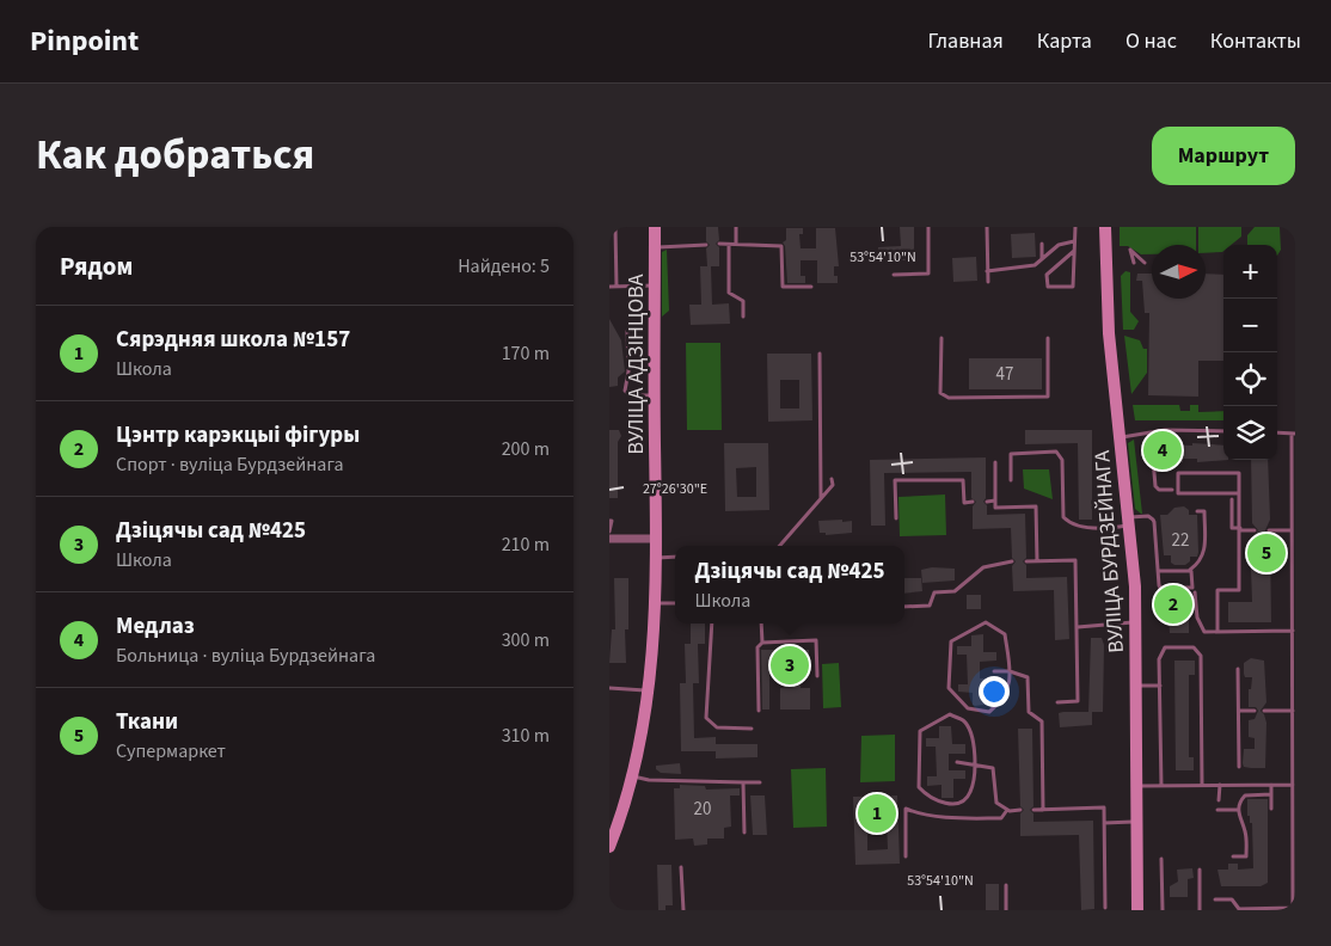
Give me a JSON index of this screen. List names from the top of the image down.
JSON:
{
  "streets": {
    "street": ["ВУЛІЦА АДЗІНЦОВА", "ВУЛІЦА БУРДЗЕЙНАГА"]
  },
  "house_numbers": ["47", "22", "20"],
  "north": "right",
  "page": {
    "header": "Pinpoint",
    "nav": [
      "Главная",
      "Карта",
      "О нас",
      "Контакты"
    ],
    "title": "Как добраться",
    "buttons": "Маршрут",
    "heading": ["Рядом", "Найдено: 5"],
    "map_buttons": ["+", "−"],
    "list": [
      {
        "mark": "1",
        "name": "Сярэдняя школа №157",
        "note": "Школа",
        "value": "170 m"
      },
      {
        "mark": "2",
        "name": "Цэнтр карэкцыі фігуры",
        "note": "Спорт · вуліца Бурдзейнага",
        "value": "200 m"
      },
      {
        "mark": "3",
        "name": "Дзіцячы сад №425",
        "note": "Школа",
        "value": "210 m"
      },
      {
        "mark": "4",
        "name": "Медлаз",
        "note": "Больница · вуліца Бурдзейнага",
        "value": "300 m"
      },
      {
        "mark": "5",
        "name": "Ткани",
        "note": "Супермаркет",
        "value": "310 m"
      }
    ],
    "pins": [
      "4",
      "5",
      "2",
      "3",
      "1"
    ],
    "popup": ["Дзіцячы сад №425", "Школа"]
  },
  "coordinates": ["53°54'10\"N", "27°26'30\"E"]
}
